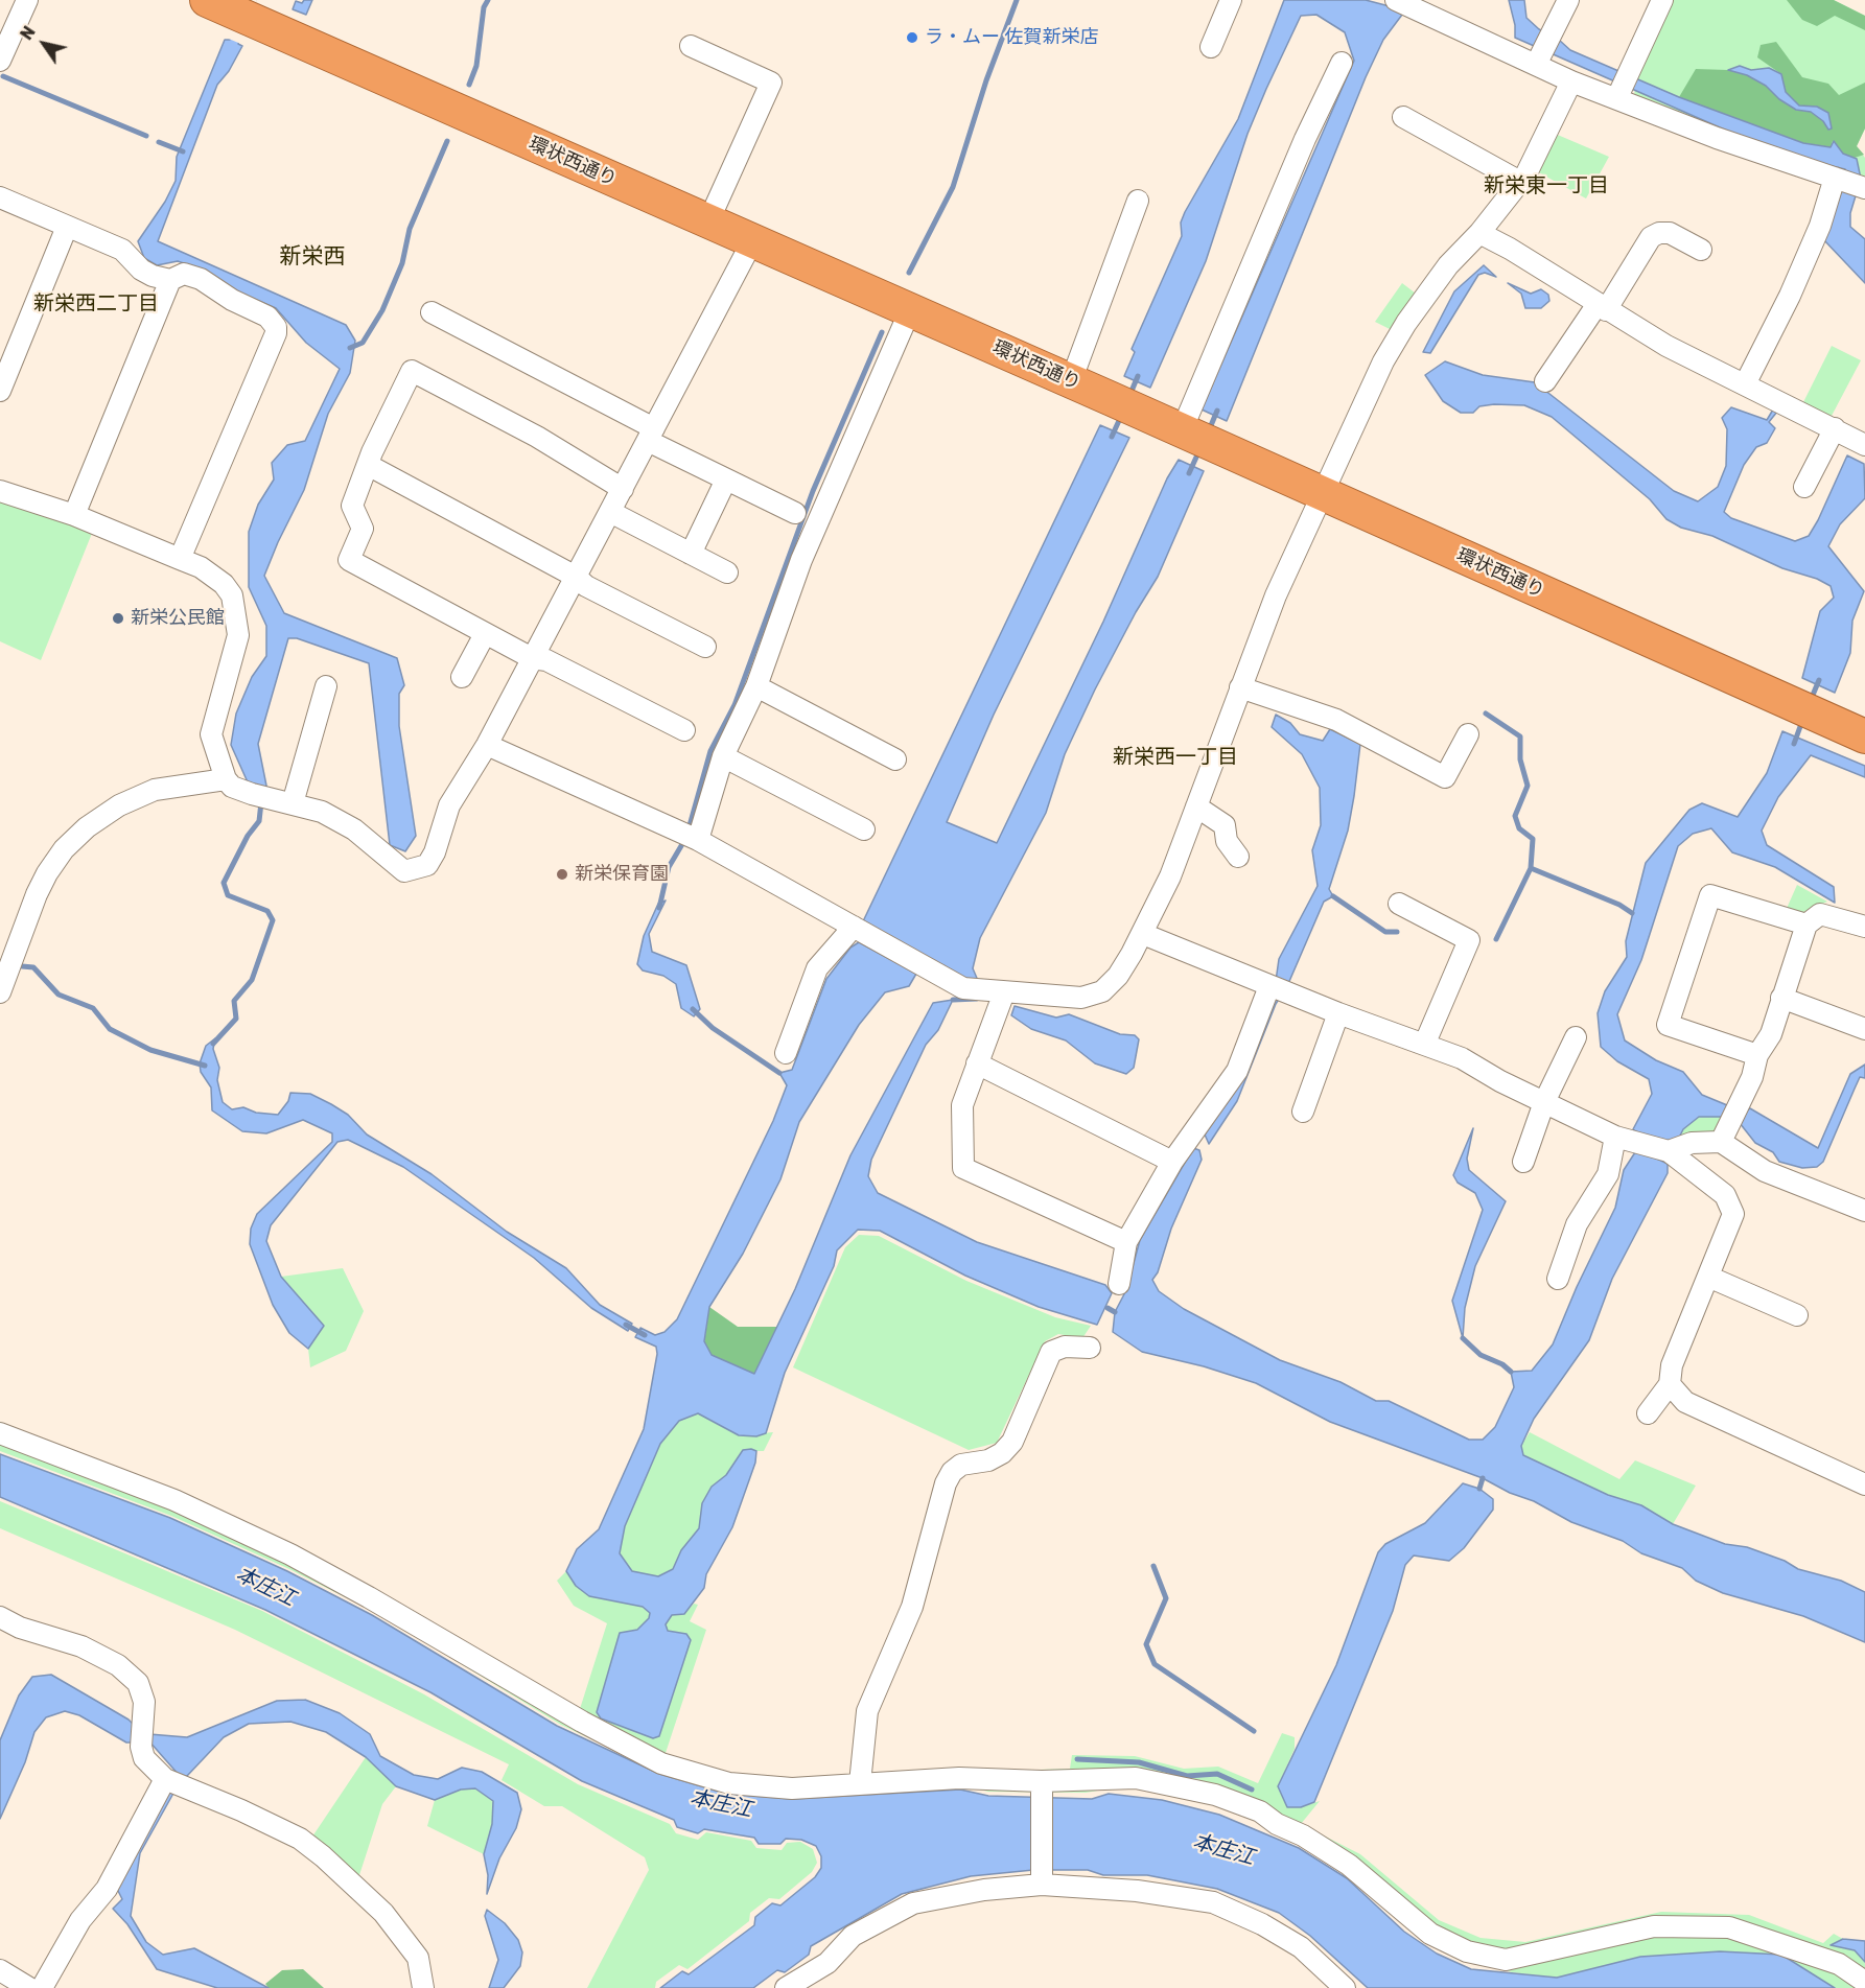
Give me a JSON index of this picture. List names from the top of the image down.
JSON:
{
  "streets": {
    "highway": ["環状西通り"]
  },
  "districts": [
    "新栄東一丁目",
    "新栄西",
    "新栄西二丁目",
    "新栄西一丁目"
  ],
  "water": ["本庄江"],
  "places": ["ラ・ムー 佐賀新栄店", "新栄公民館", "新栄保育園"],
  "north": "top left"
}
